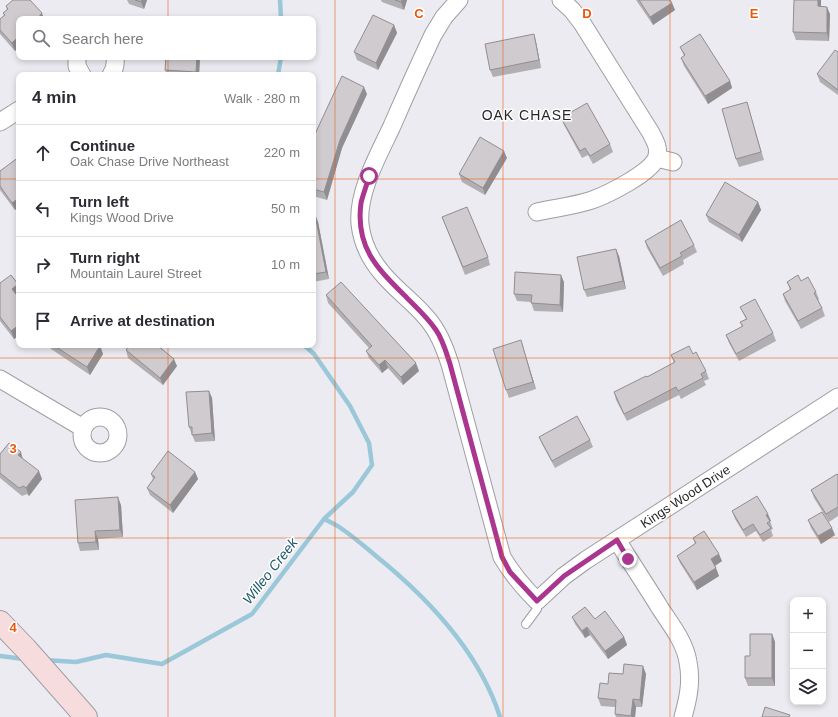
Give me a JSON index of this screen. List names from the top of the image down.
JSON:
{
  "streets": {
    "street": ["Kings Wood Drive"]
  },
  "districts": ["OAK CHASE"],
  "water": ["Willeo Creek"],
  "page": {
    "search": "Search here",
    "heading": ["4 min", "Walk · 280 m"],
    "list": [
      ["Continue", "Oak Chase Drive Northeast", "220 m"],
      ["Turn left", "Kings Wood Drive", "50 m"],
      ["Turn right", "Mountain Laurel Street", "10 m"],
      "Arrive at destination"
    ],
    "map_buttons": ["+", "−"]
  },
  "grid": {
    "columns": ["C", "D", "E"],
    "rows": ["3", "4"]
  }
}
